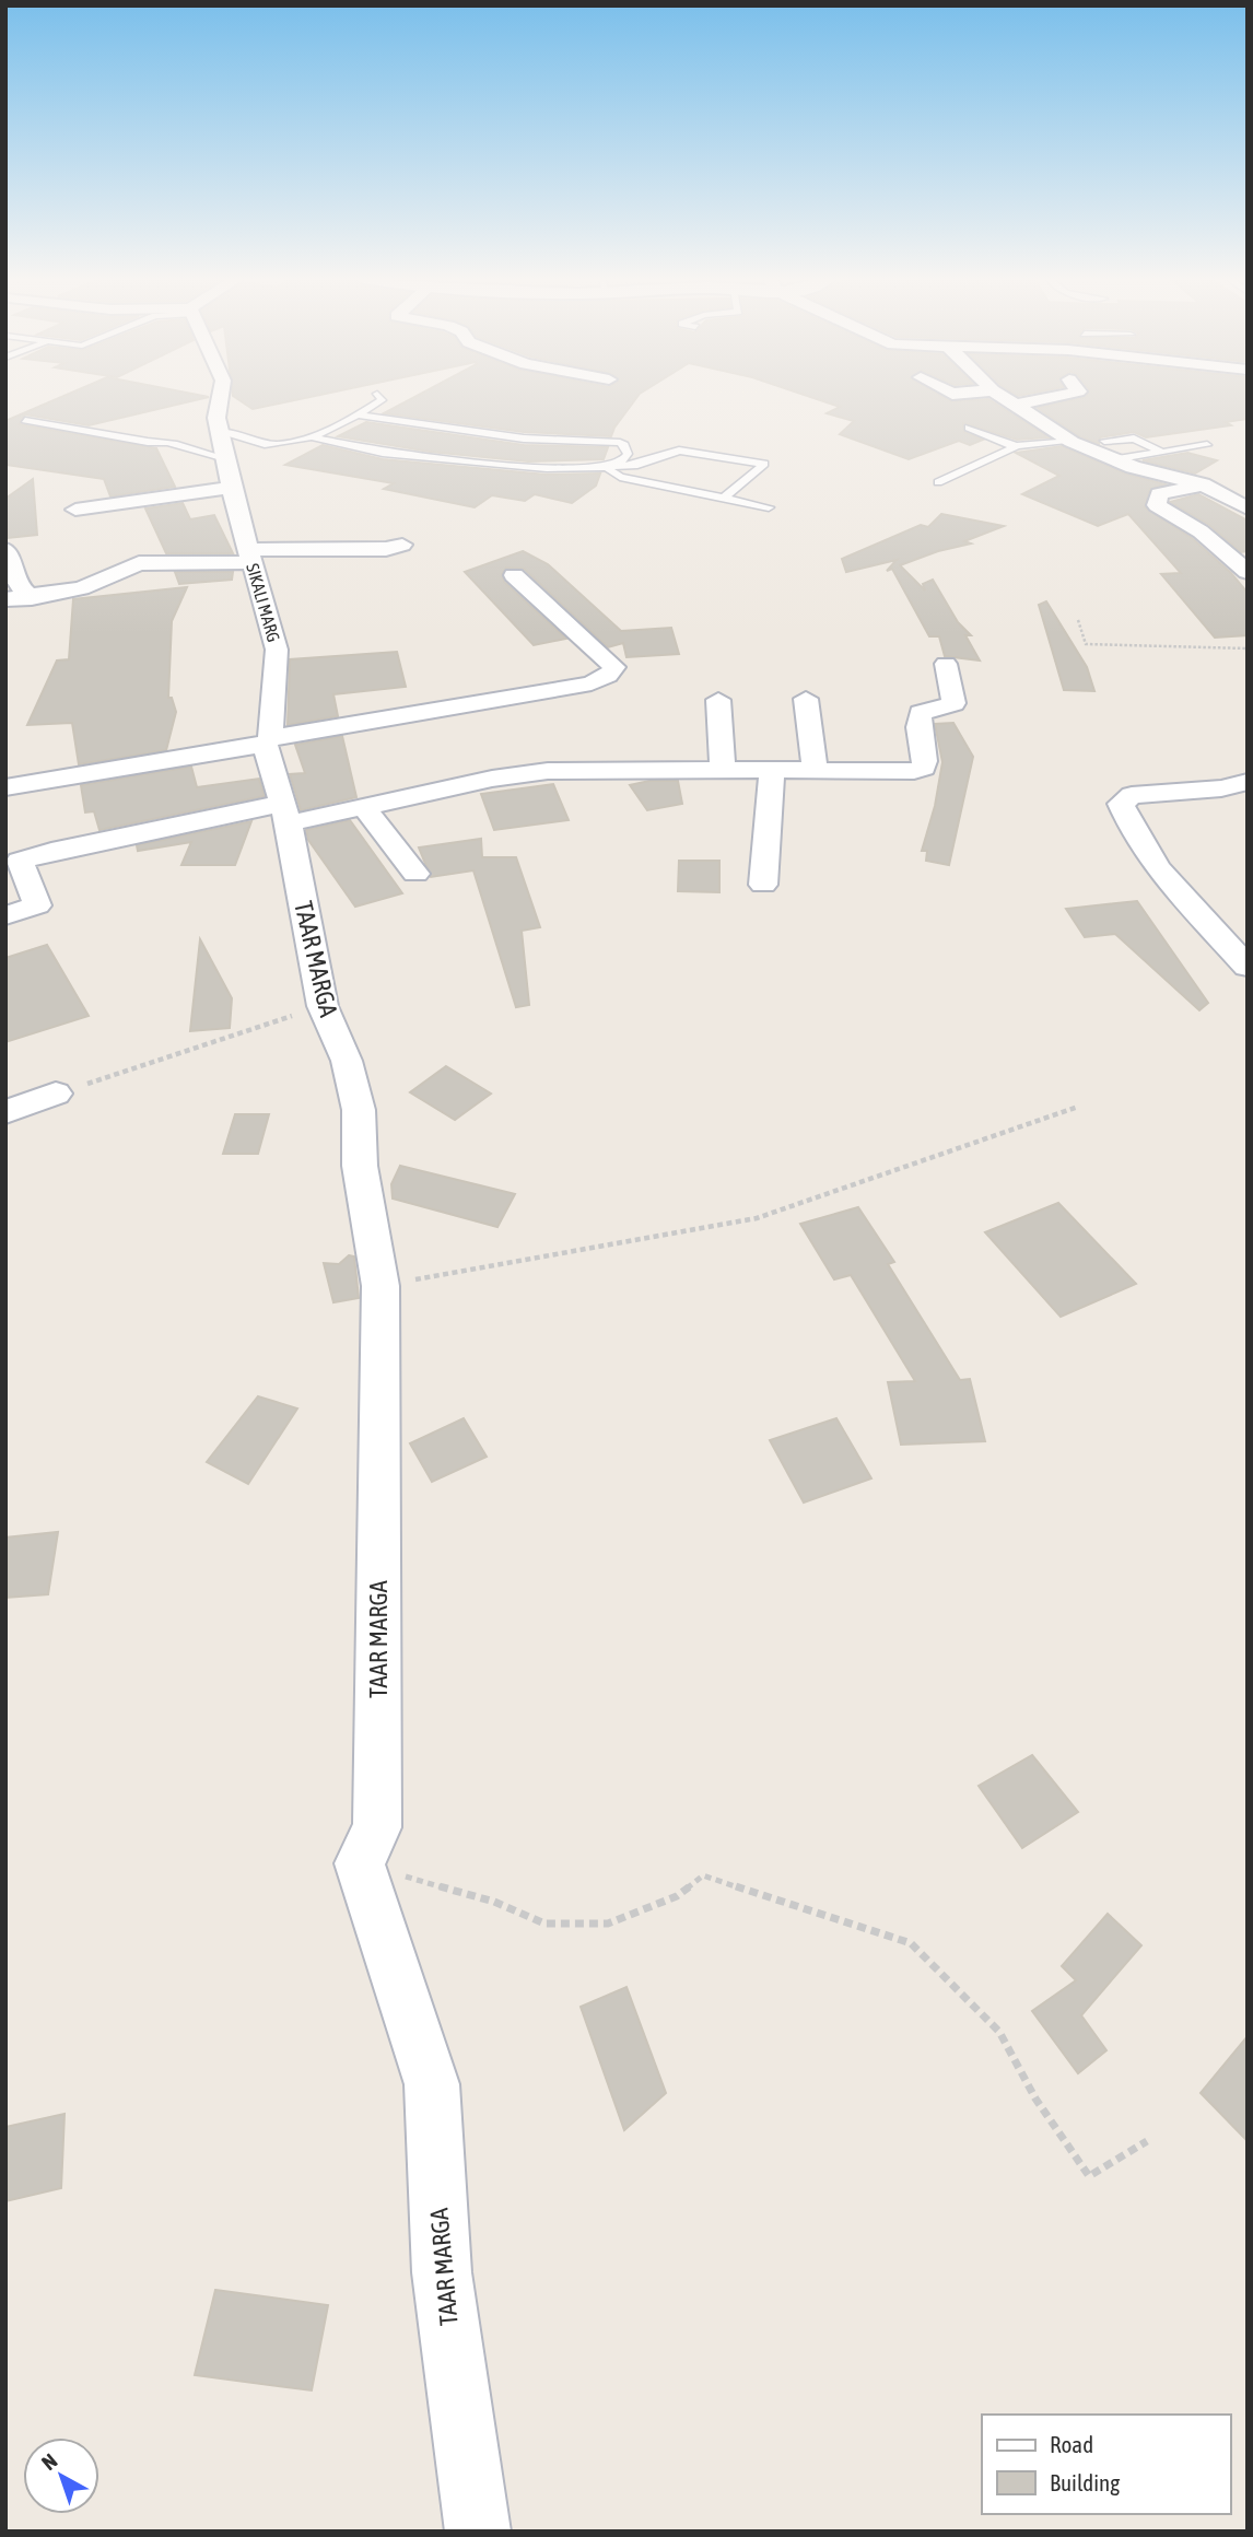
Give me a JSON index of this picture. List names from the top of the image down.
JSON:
{
  "streets": {
    "street": ["SIKALI MARG", "TAAR MARGA"]
  },
  "crossings": [
    ["SIKALI MARG", "TAAR MARGA"]
  ],
  "legend": ["Road", "Building"],
  "north": "top left"
}
